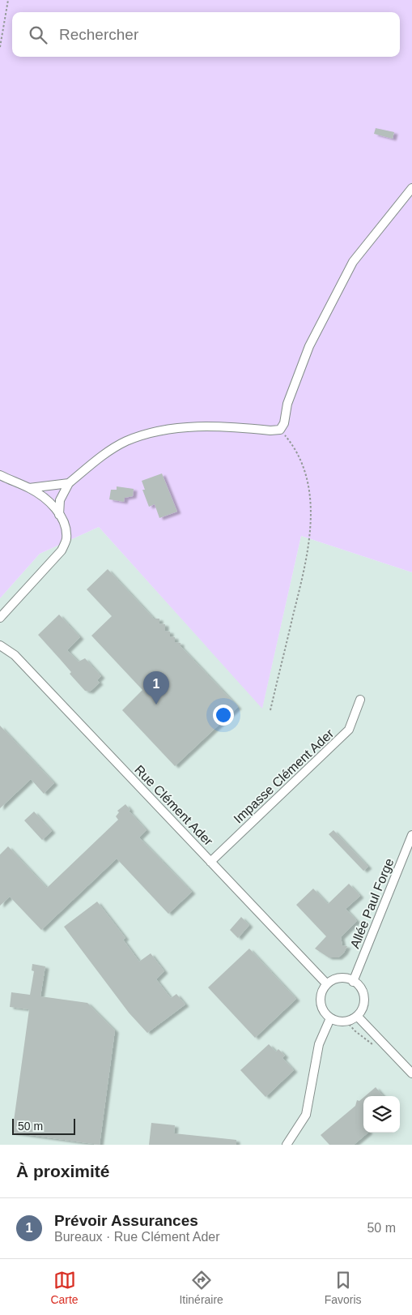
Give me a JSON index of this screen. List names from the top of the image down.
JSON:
{
  "streets": {
    "street": ["Impasse Clément Ader", "Rue Clément Ader", "Allée Paul Forge"]
  },
  "crossings": [
    ["Impasse Clément Ader", "Rue Clément Ader"],
    ["Rue Clément Ader", "Allée Paul Forge"]
  ],
  "scale_bar": "50 m",
  "page": {
    "search": "Rechercher",
    "pins": "1",
    "scale": "50 m",
    "heading": "À proximité",
    "list": [
      {
        "mark": "1",
        "name": "Prévoir Assurances",
        "note": "Bureaux · Rue Clément Ader",
        "value": "50 m"
      }
    ],
    "nav": ["Carte", "Itinéraire", "Favoris"]
  }
}
